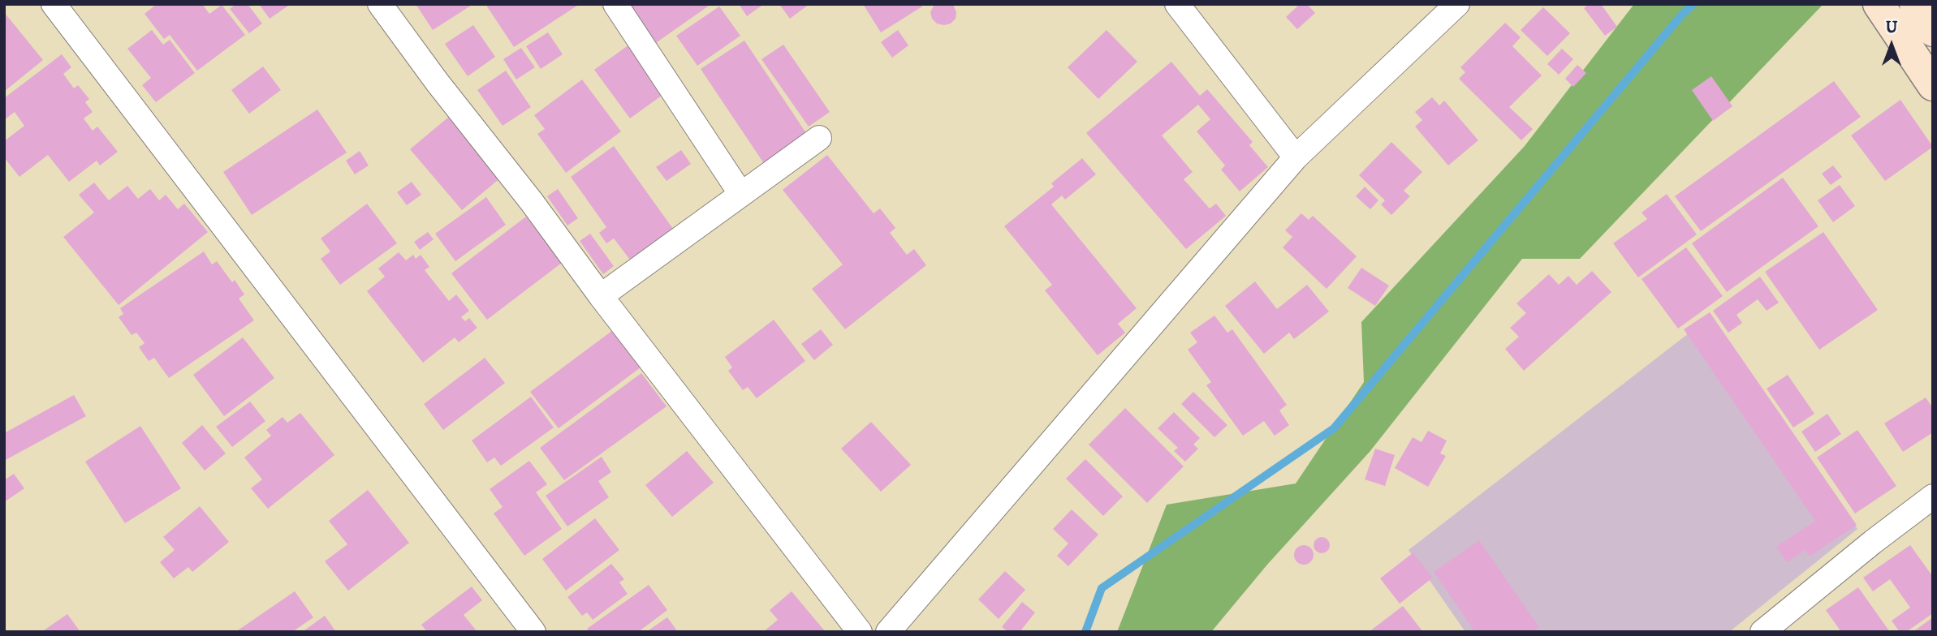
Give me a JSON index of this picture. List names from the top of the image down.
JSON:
{
  "north": "top"
}
